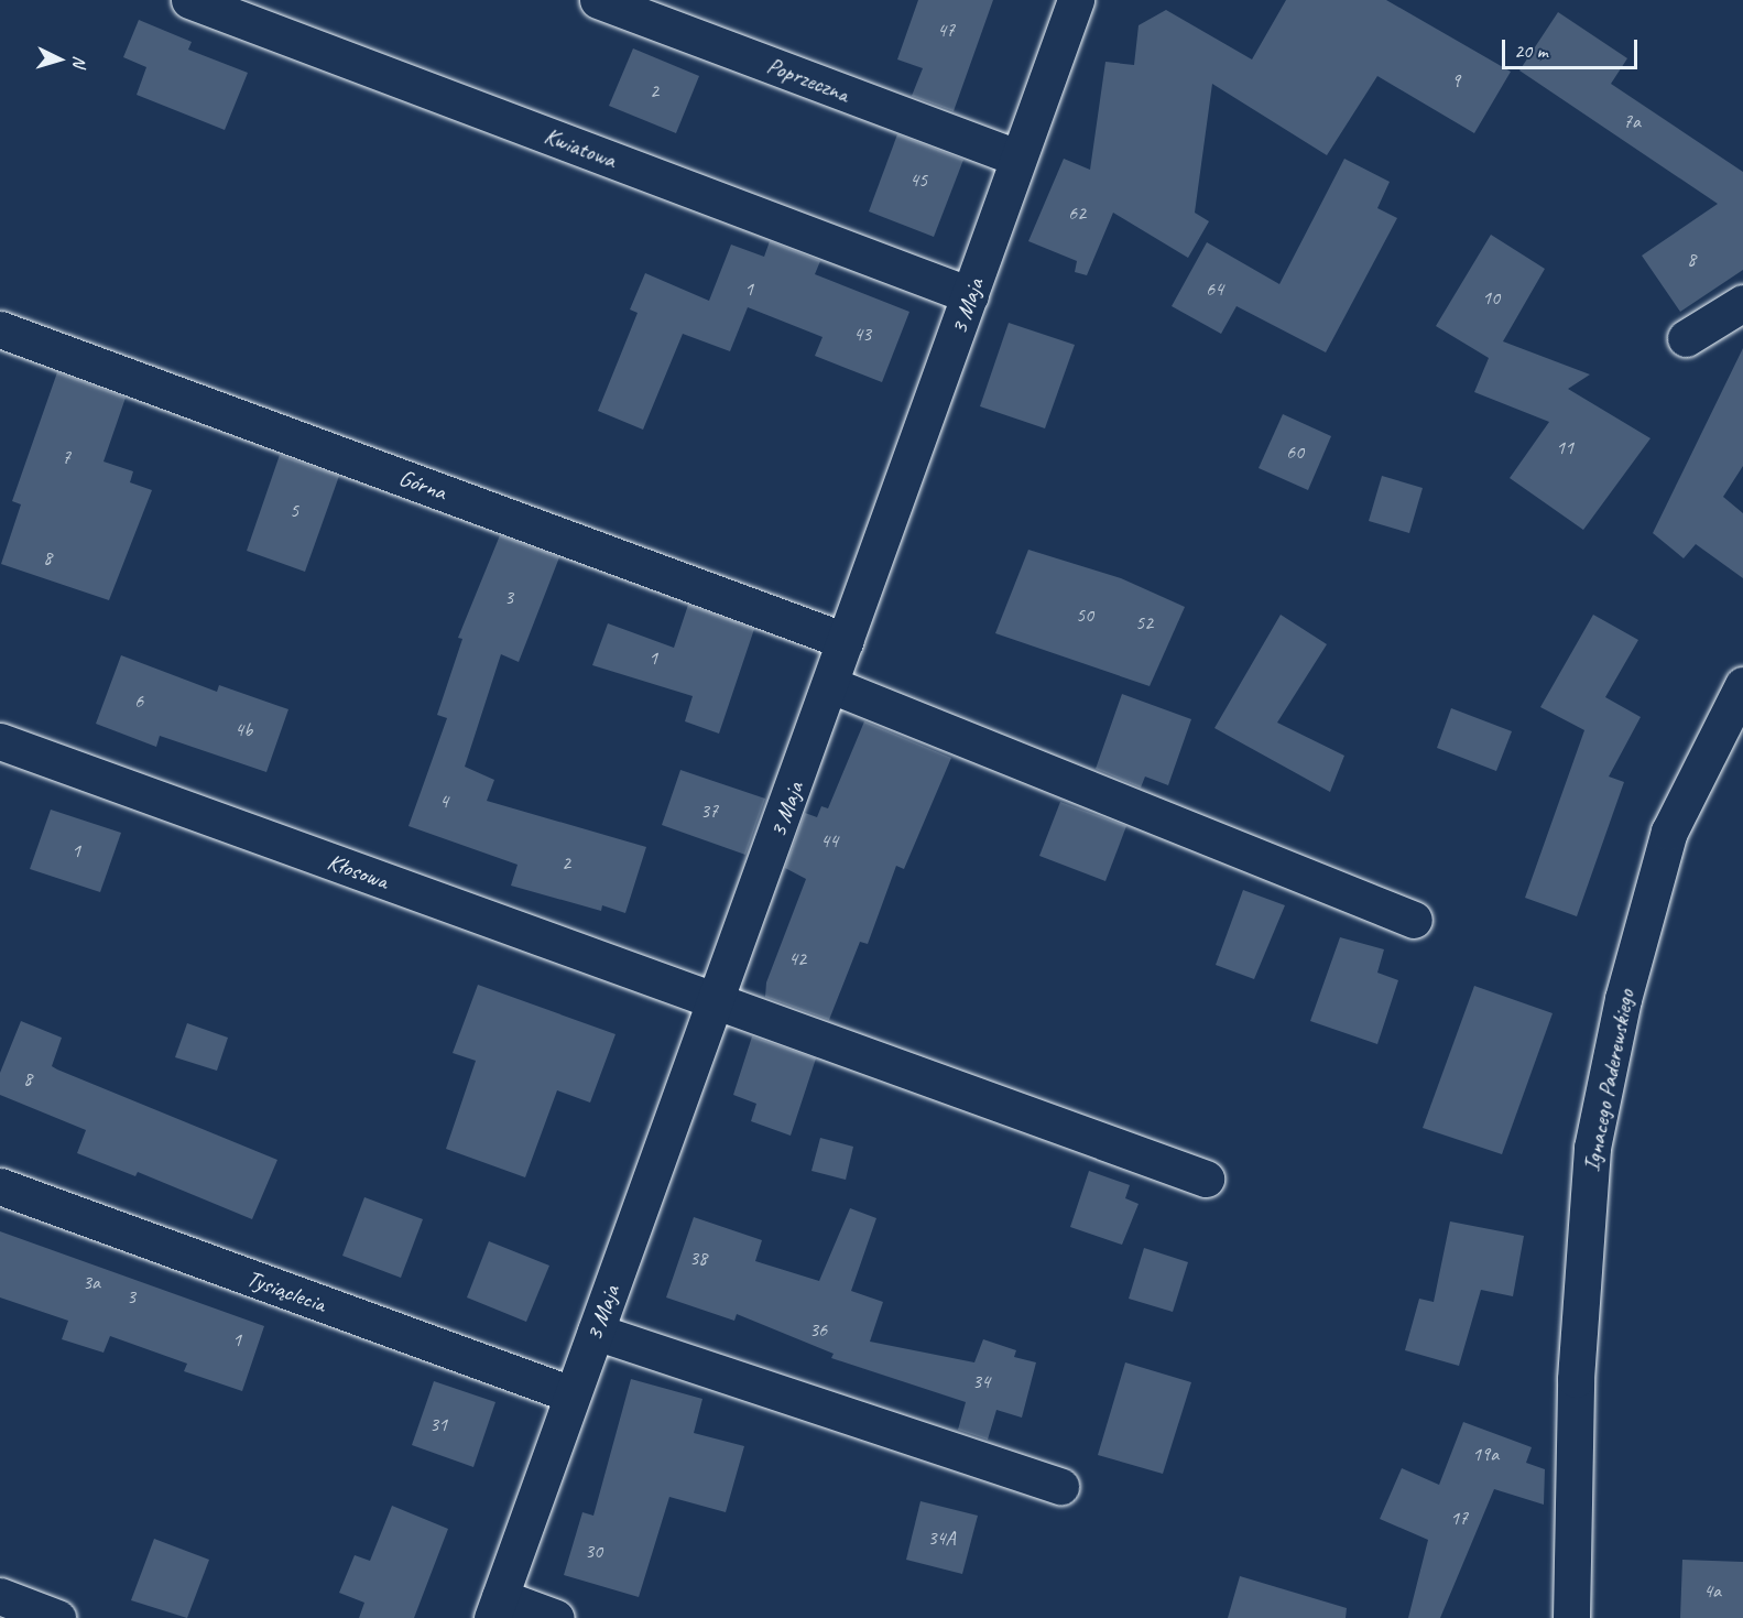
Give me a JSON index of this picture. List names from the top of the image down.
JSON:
{
  "streets": {
    "street": [
      "Poprzeczna",
      "Kwiatowa",
      "3 Maja",
      "Górna",
      "Kłosowa",
      "Ignacego Paderewskiego",
      "Tysiąclecia"
    ]
  },
  "crossings": [
    ["Poprzeczna", "3 Maja"],
    ["Kwiatowa", "3 Maja"],
    ["3 Maja", "Górna"],
    ["3 Maja", "Kłosowa"],
    ["3 Maja", "Tysiąclecia"]
  ],
  "house_numbers": [
    "47",
    "9",
    "2",
    "7a",
    "45",
    "62",
    "8",
    "1",
    "64",
    "10",
    "43",
    "11",
    "60",
    "7",
    "5",
    "8",
    "3",
    "50",
    "52",
    "1",
    "6",
    "4b",
    "4",
    "37",
    "44",
    "1",
    "2",
    "42",
    "8",
    "38",
    "3a",
    "3",
    "36",
    "1",
    "34",
    "31",
    "19a",
    "17",
    "34A",
    "30",
    "4a"
  ],
  "scale_bar": "20 m",
  "north": "right"
}
